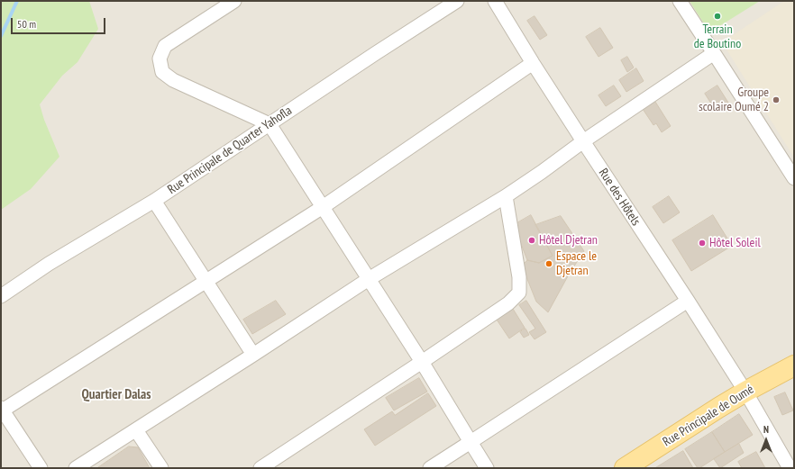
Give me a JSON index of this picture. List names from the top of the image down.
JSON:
{
  "streets": {
    "main road": ["Rue Principale de Oumé"],
    "street": ["Rue Principale de Quarter Yahofla", "Rue des Hôtels"]
  },
  "crossings": [
    ["Rue des Hôtels", "Rue Principale de Oumé"]
  ],
  "districts": ["Quartier Dalas"],
  "places": [
    "Terrain de Boutino",
    "Groupe scolaire Oumé 2",
    "Hôtel Djetran",
    "Hôtel Soleil",
    "Espace le Djetran"
  ],
  "scale_bar": "50 m",
  "north": "top"
}
